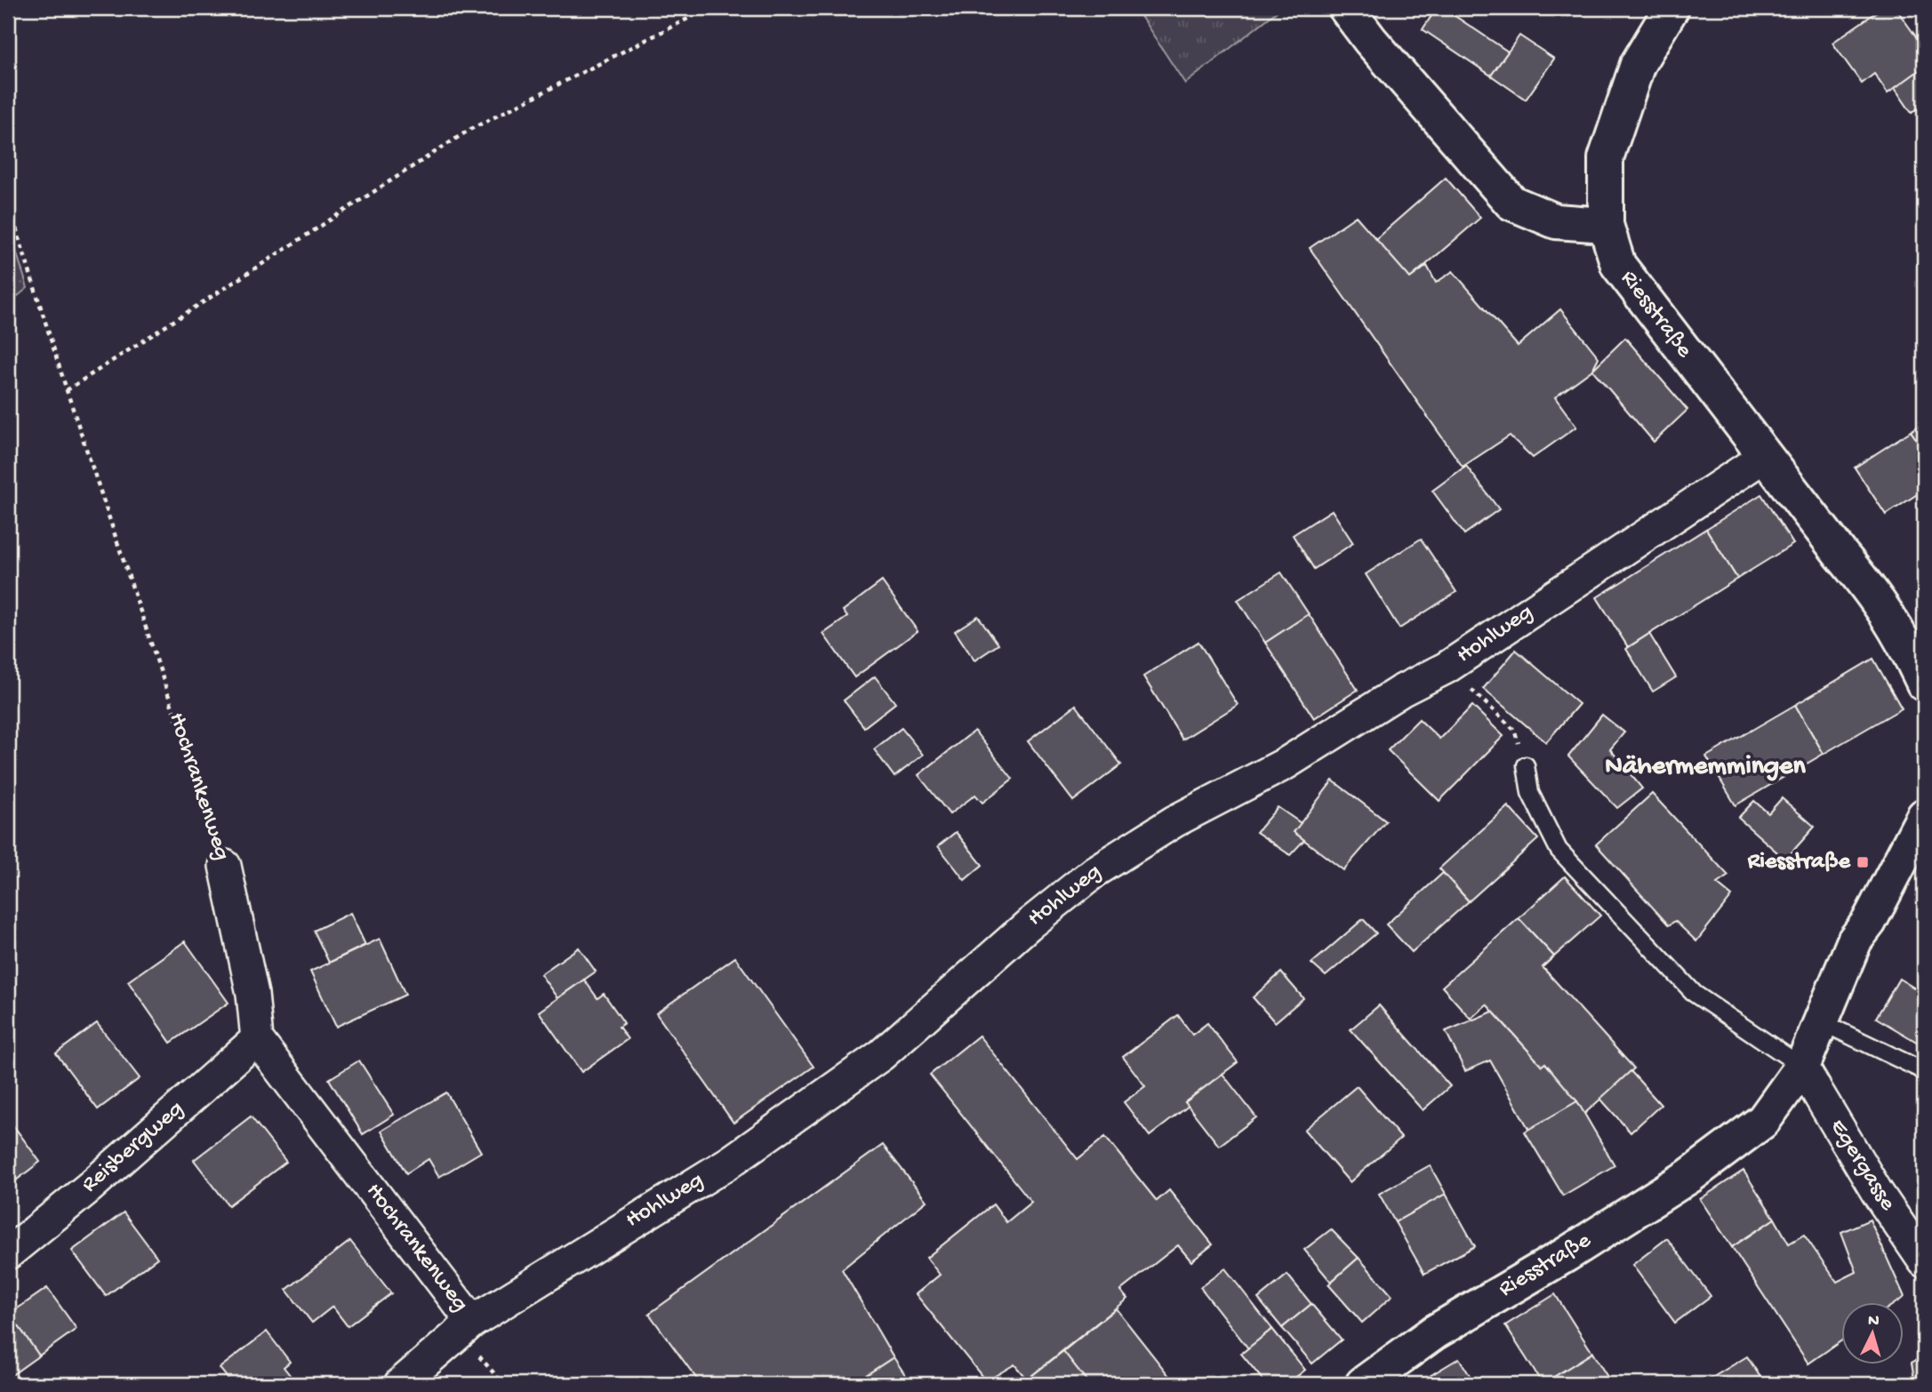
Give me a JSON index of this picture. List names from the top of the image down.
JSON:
{
  "streets": {
    "street": [
      "Riesstraße",
      "Hohlweg",
      "Hochrankenweg",
      "Reisbergweg",
      "Egergasse"
    ]
  },
  "crossings": [
    ["Riesstraße", "Hohlweg"],
    ["Riesstraße", "Egergasse"],
    ["Hohlweg", "Hochrankenweg"],
    ["Hochrankenweg", "Reisbergweg"]
  ],
  "districts": ["Nähermemmingen"],
  "places": {
    "transit": ["Riesstraße"]
  },
  "north": "top"
}
